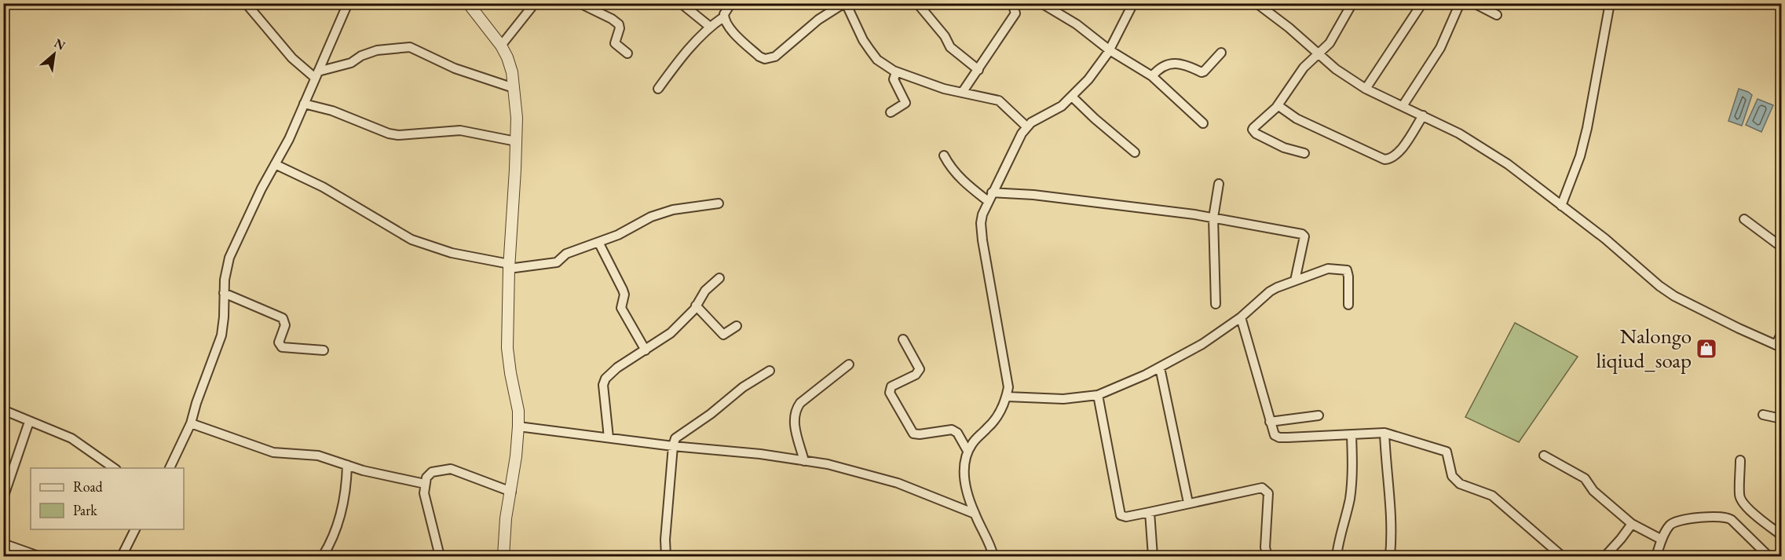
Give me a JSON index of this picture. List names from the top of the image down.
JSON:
{
  "places": {
    "shop": ["Nalongo liqiud_soap"]
  },
  "legend": ["Road", "Park"],
  "north": "top right"
}
